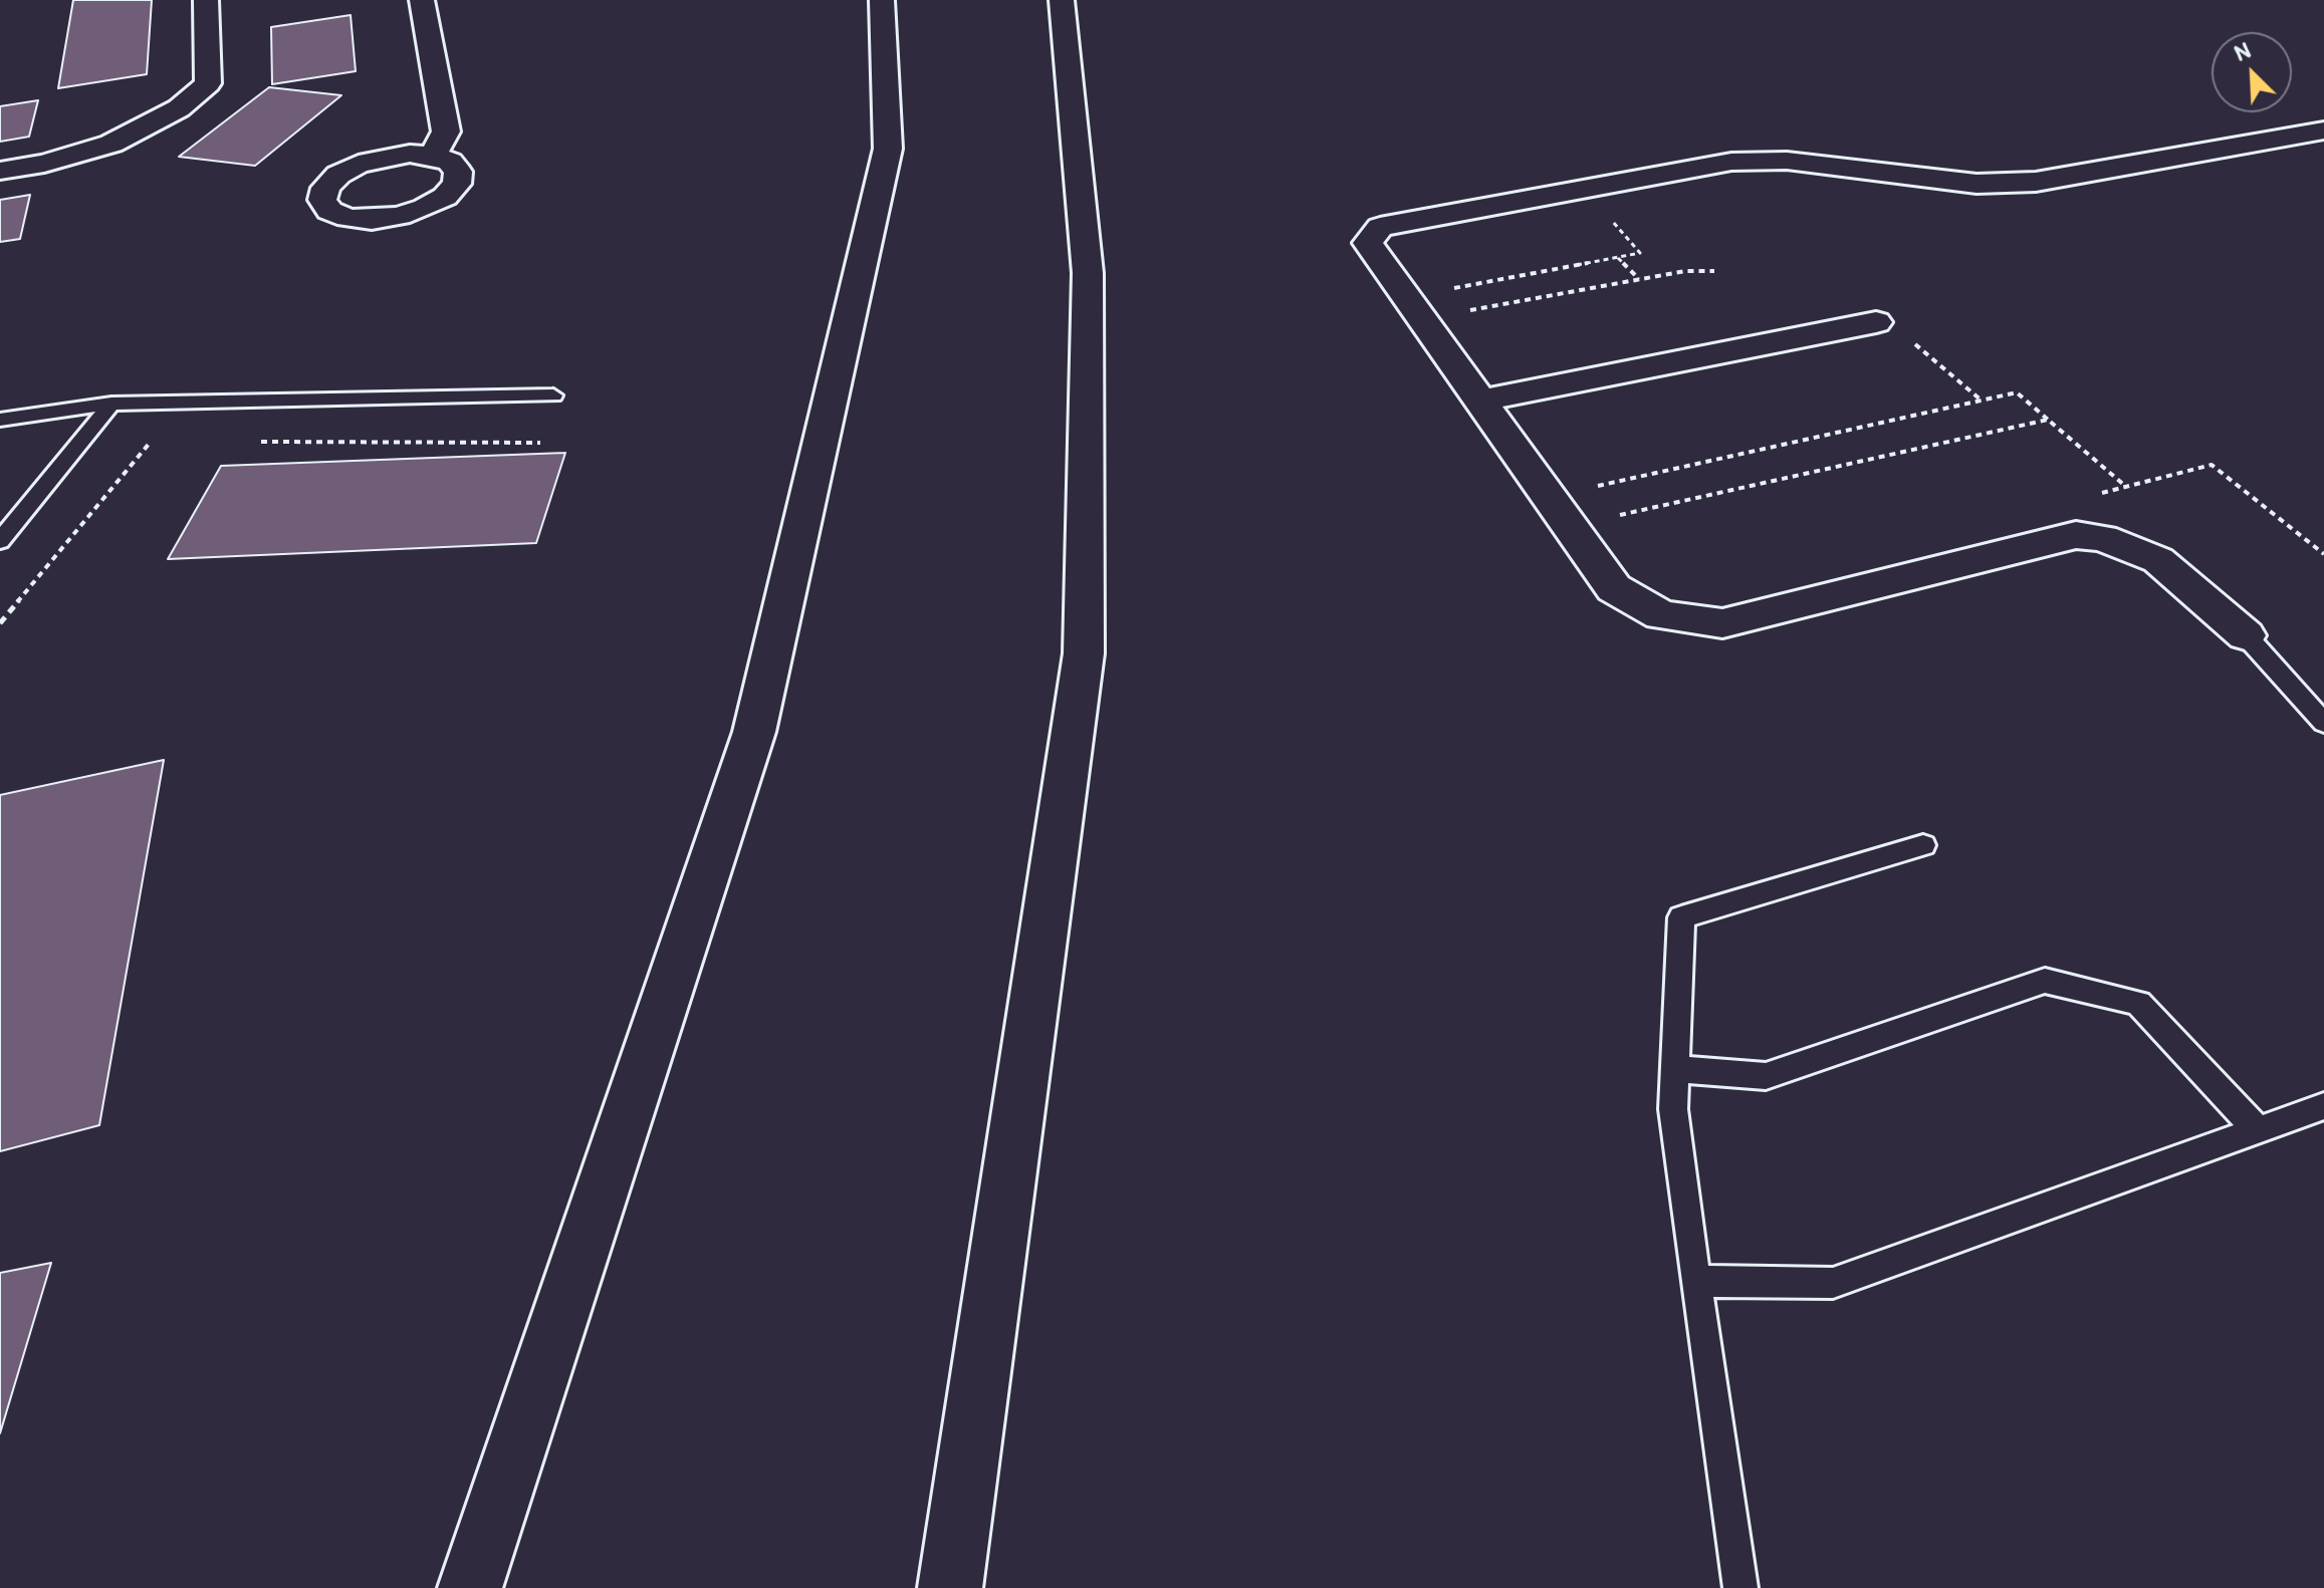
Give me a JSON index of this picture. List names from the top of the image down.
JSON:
{
  "north": "top left"
}
